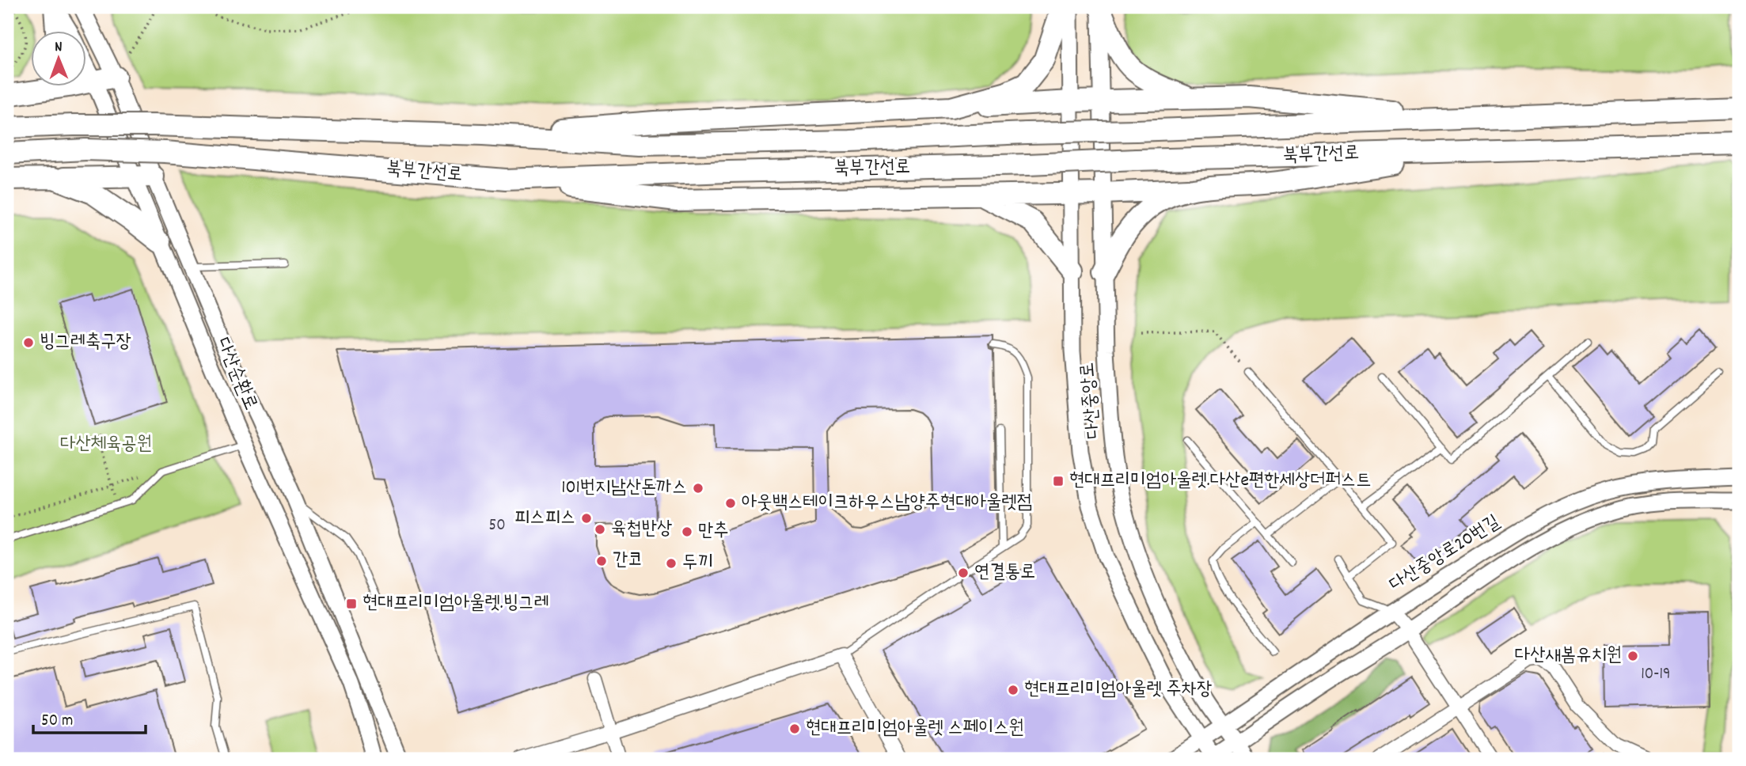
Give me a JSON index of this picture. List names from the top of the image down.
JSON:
{
  "streets": {
    "highway": ["북부간선로"],
    "street": ["다산순환로", "다산중앙로", "다산중앙로20번길"]
  },
  "crossings": [
    ["다산중앙로", "다산중앙로20번길"]
  ],
  "parks": ["다산체육공원"],
  "places": {
    "other": [
      "빙그레축구장",
      "101번지남산돈까스",
      "아웃백스테이크하우스남양주현대아울렛점",
      "피스피스",
      "육첩반상",
      "만추",
      "간코",
      "두끼",
      "연결통로",
      "다산새봄유치원",
      "현대프리미엄아울렛 주차장",
      "현대프리미엄아울렛 스페이스원"
    ],
    "transit": ["현대프리미엄아울렛.다산e편한세상더퍼스트", "현대프리미엄아울렛.빙그레"]
  },
  "house_numbers": ["50", "10-19"],
  "scale_bar": "50 m",
  "north": "top"
}
